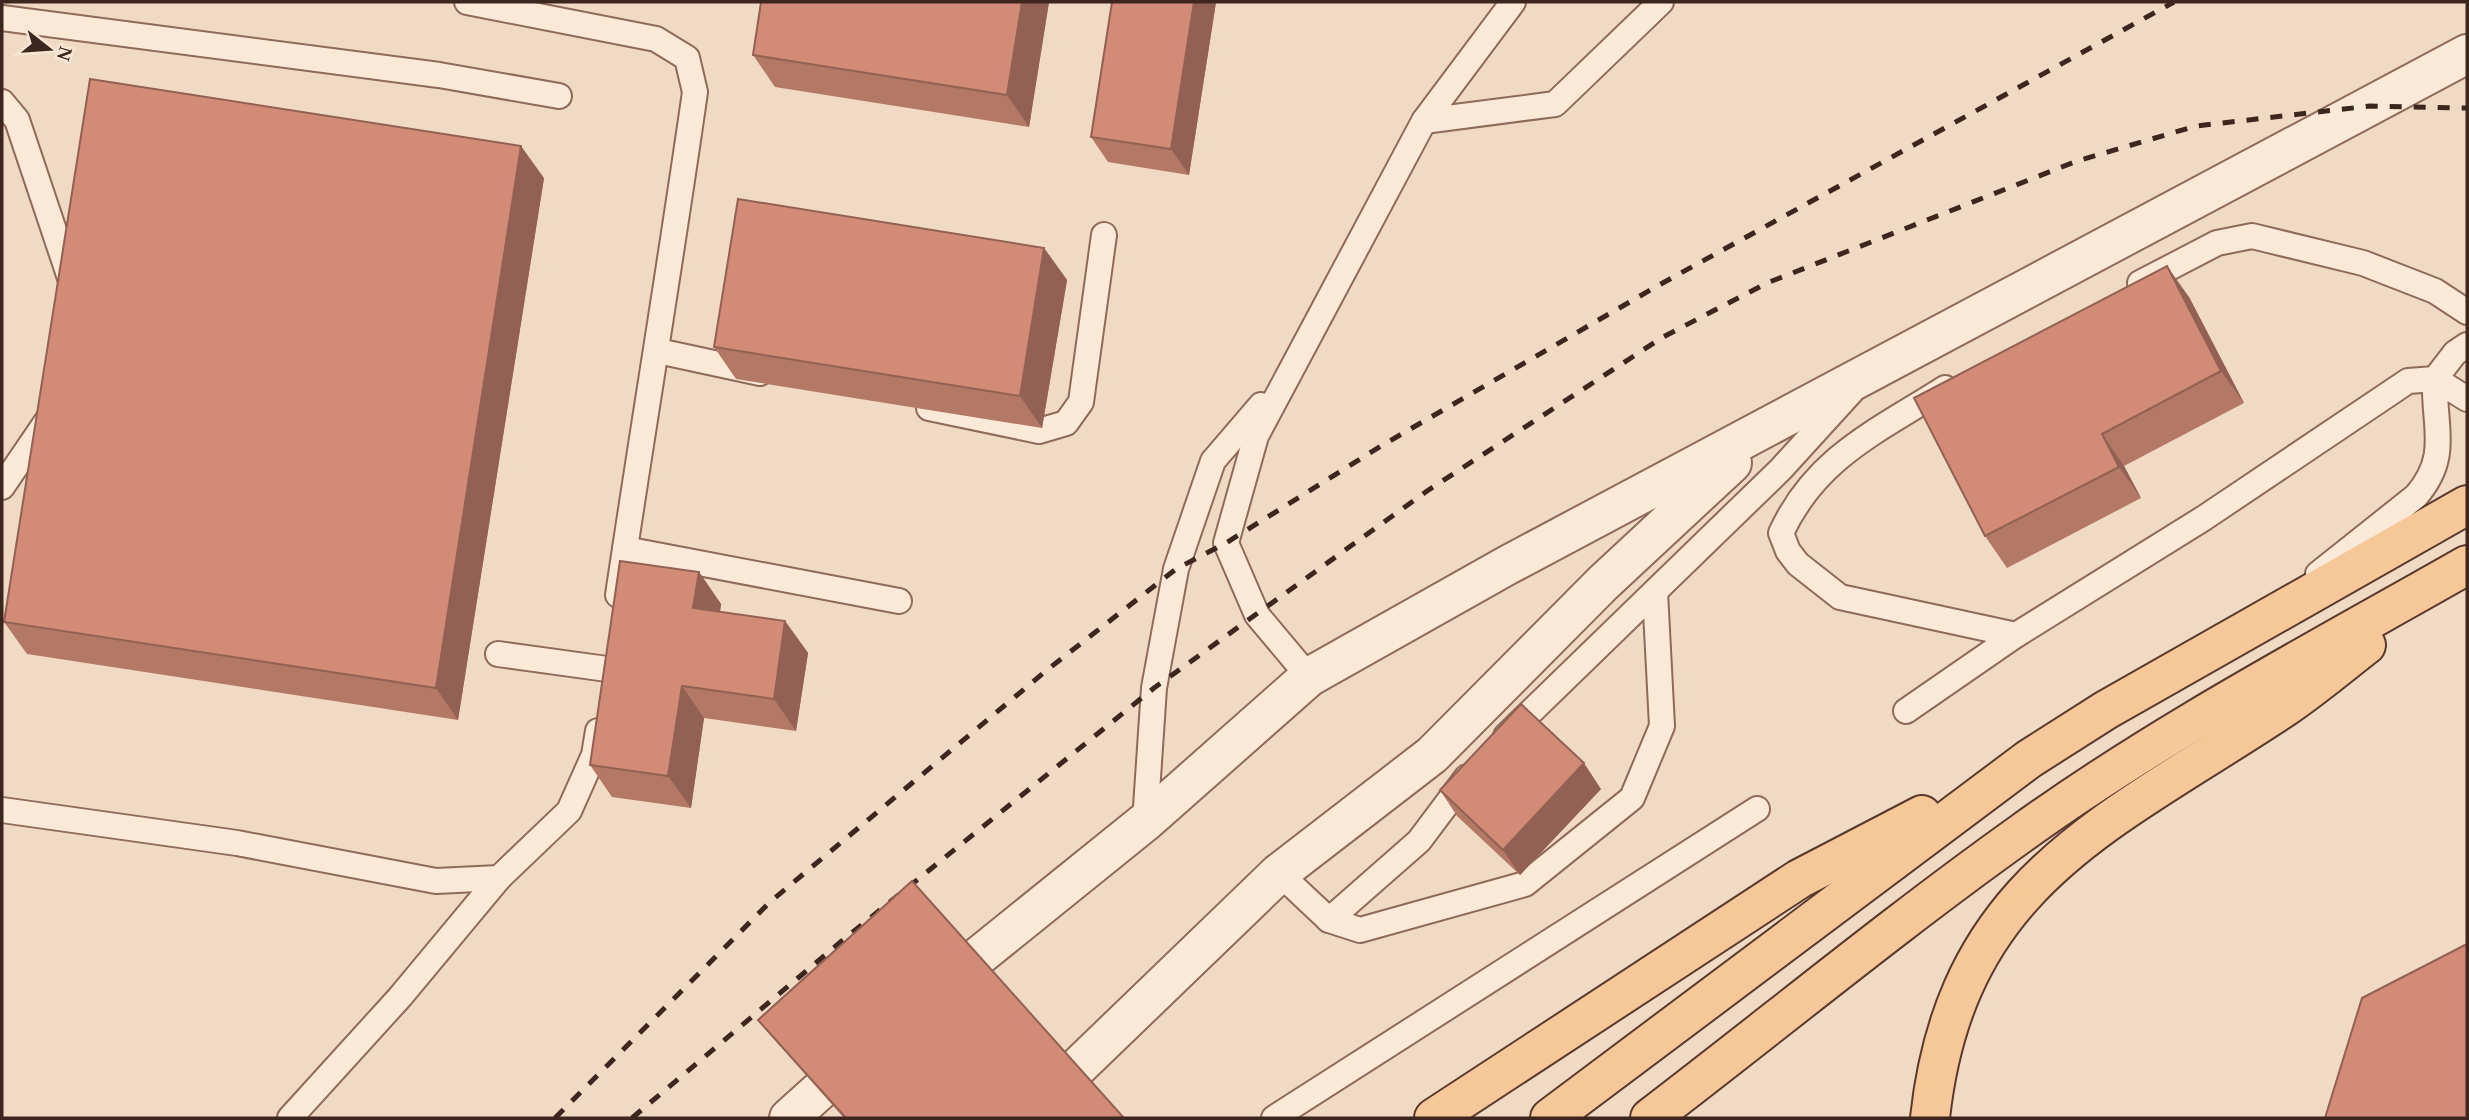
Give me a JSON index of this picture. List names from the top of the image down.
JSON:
{
  "north": "right"
}
